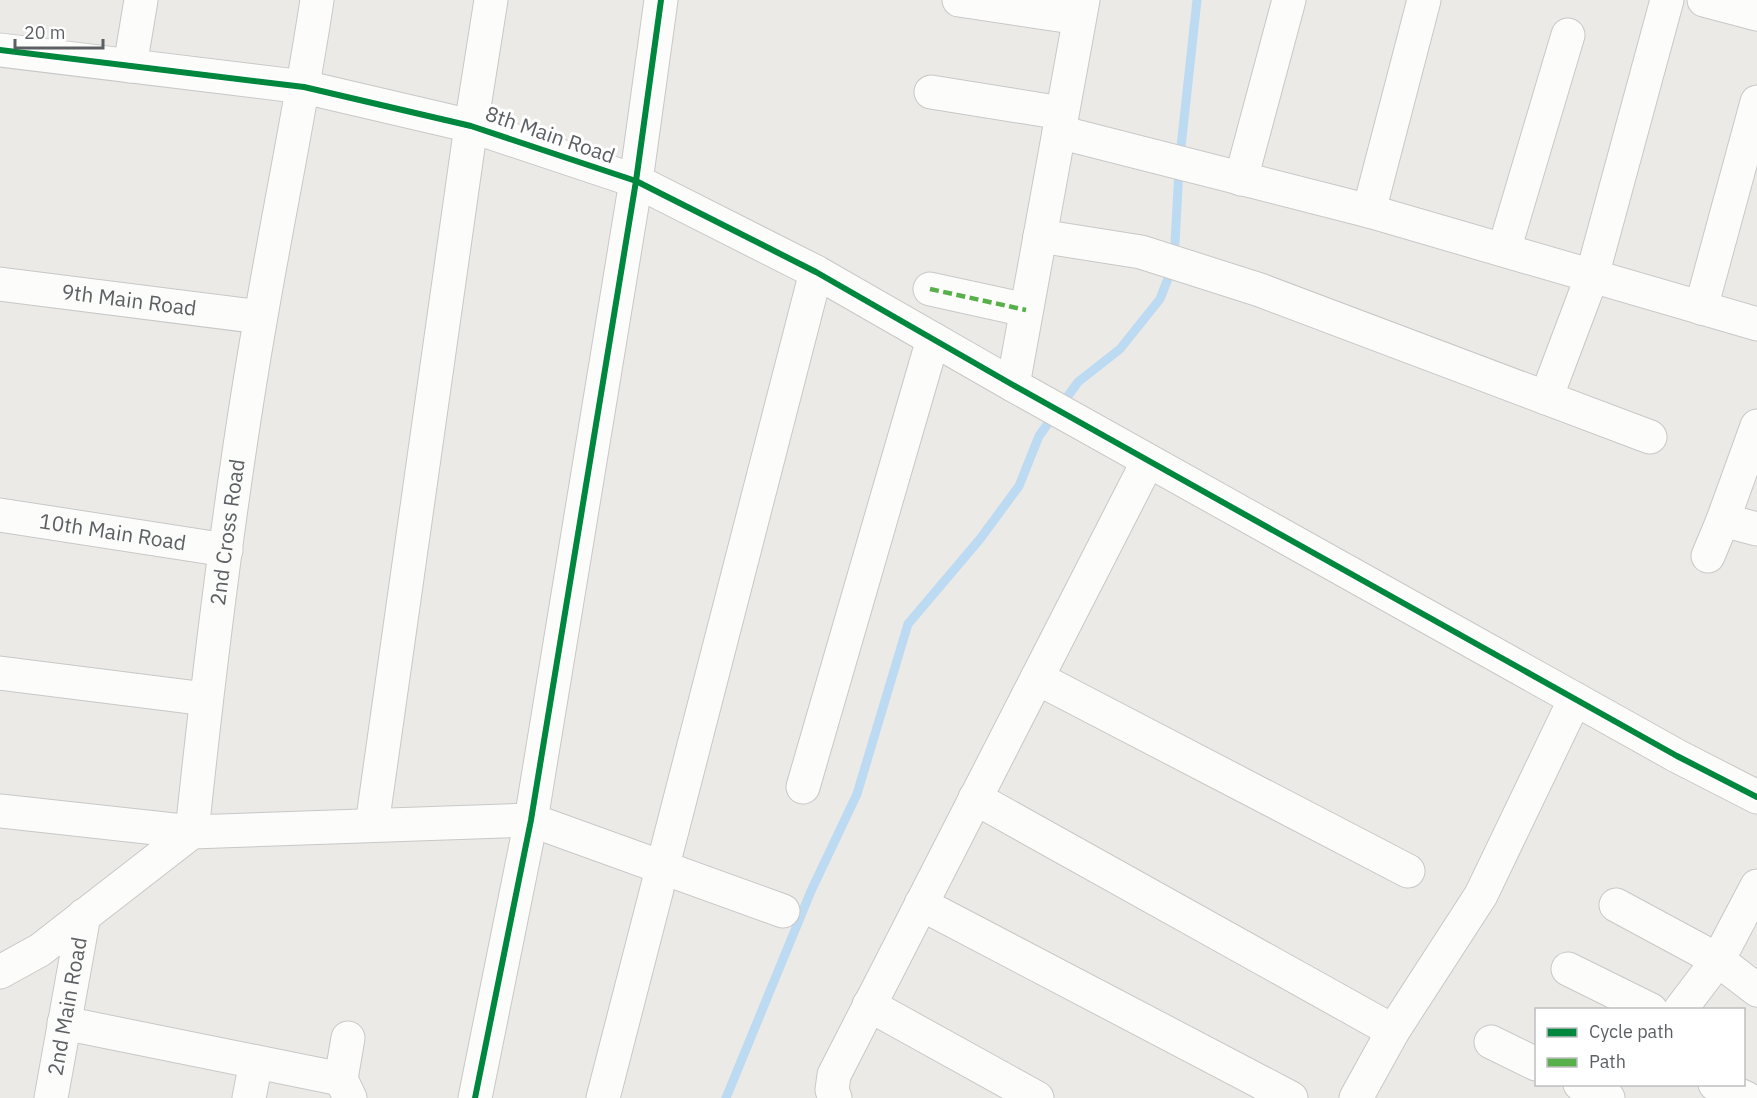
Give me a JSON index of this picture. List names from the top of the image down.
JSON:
{
  "streets": {
    "street": [
      "8th Main Road",
      "9th Main Road",
      "10th Main Road",
      "2nd Cross Road",
      "2nd Main Road"
    ]
  },
  "crossings": [
    ["8th Main Road", "2nd Cross Road"],
    ["9th Main Road", "2nd Cross Road"],
    ["10th Main Road", "2nd Cross Road"]
  ],
  "legend": ["Cycle path", "Path"],
  "scale_bar": "20 m"
}
